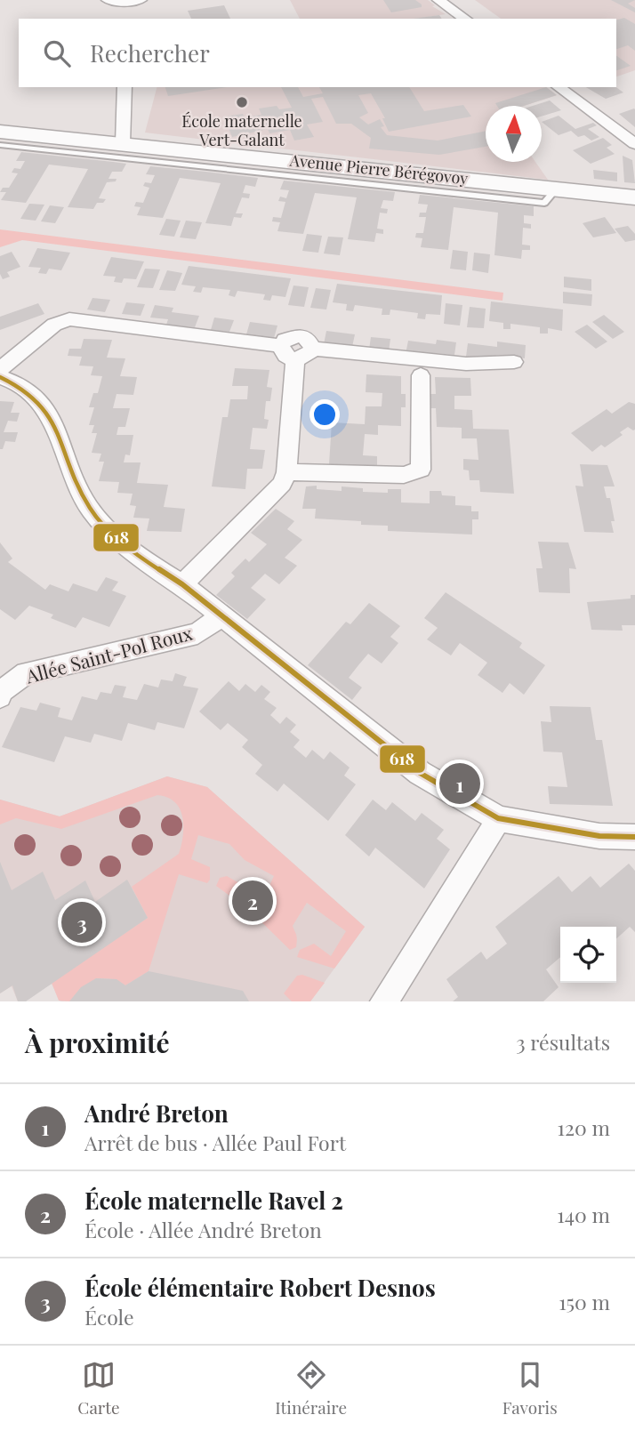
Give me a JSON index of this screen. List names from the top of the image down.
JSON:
{
  "streets": {
    "street": ["Avenue Pierre Bérégovoy", "Allée Saint-Pol Roux"]
  },
  "places": ["École maternelle Vert-Galant"],
  "lines": ["transit line 618"],
  "north": "top",
  "page": {
    "search": "Rechercher",
    "pins": ["1", "2", "3"],
    "heading": ["À proximité", "3 résultats"],
    "list": [
      {
        "mark": "1",
        "name": "André Breton",
        "note": "Arrêt de bus · Allée Paul Fort",
        "value": "120 m"
      },
      {
        "mark": "2",
        "name": "École maternelle Ravel 2",
        "note": "École · Allée André Breton",
        "value": "140 m"
      },
      {
        "mark": "3",
        "name": "École élémentaire Robert Desnos",
        "note": "École",
        "value": "150 m"
      }
    ],
    "nav": ["Carte", "Itinéraire", "Favoris"]
  }
}
